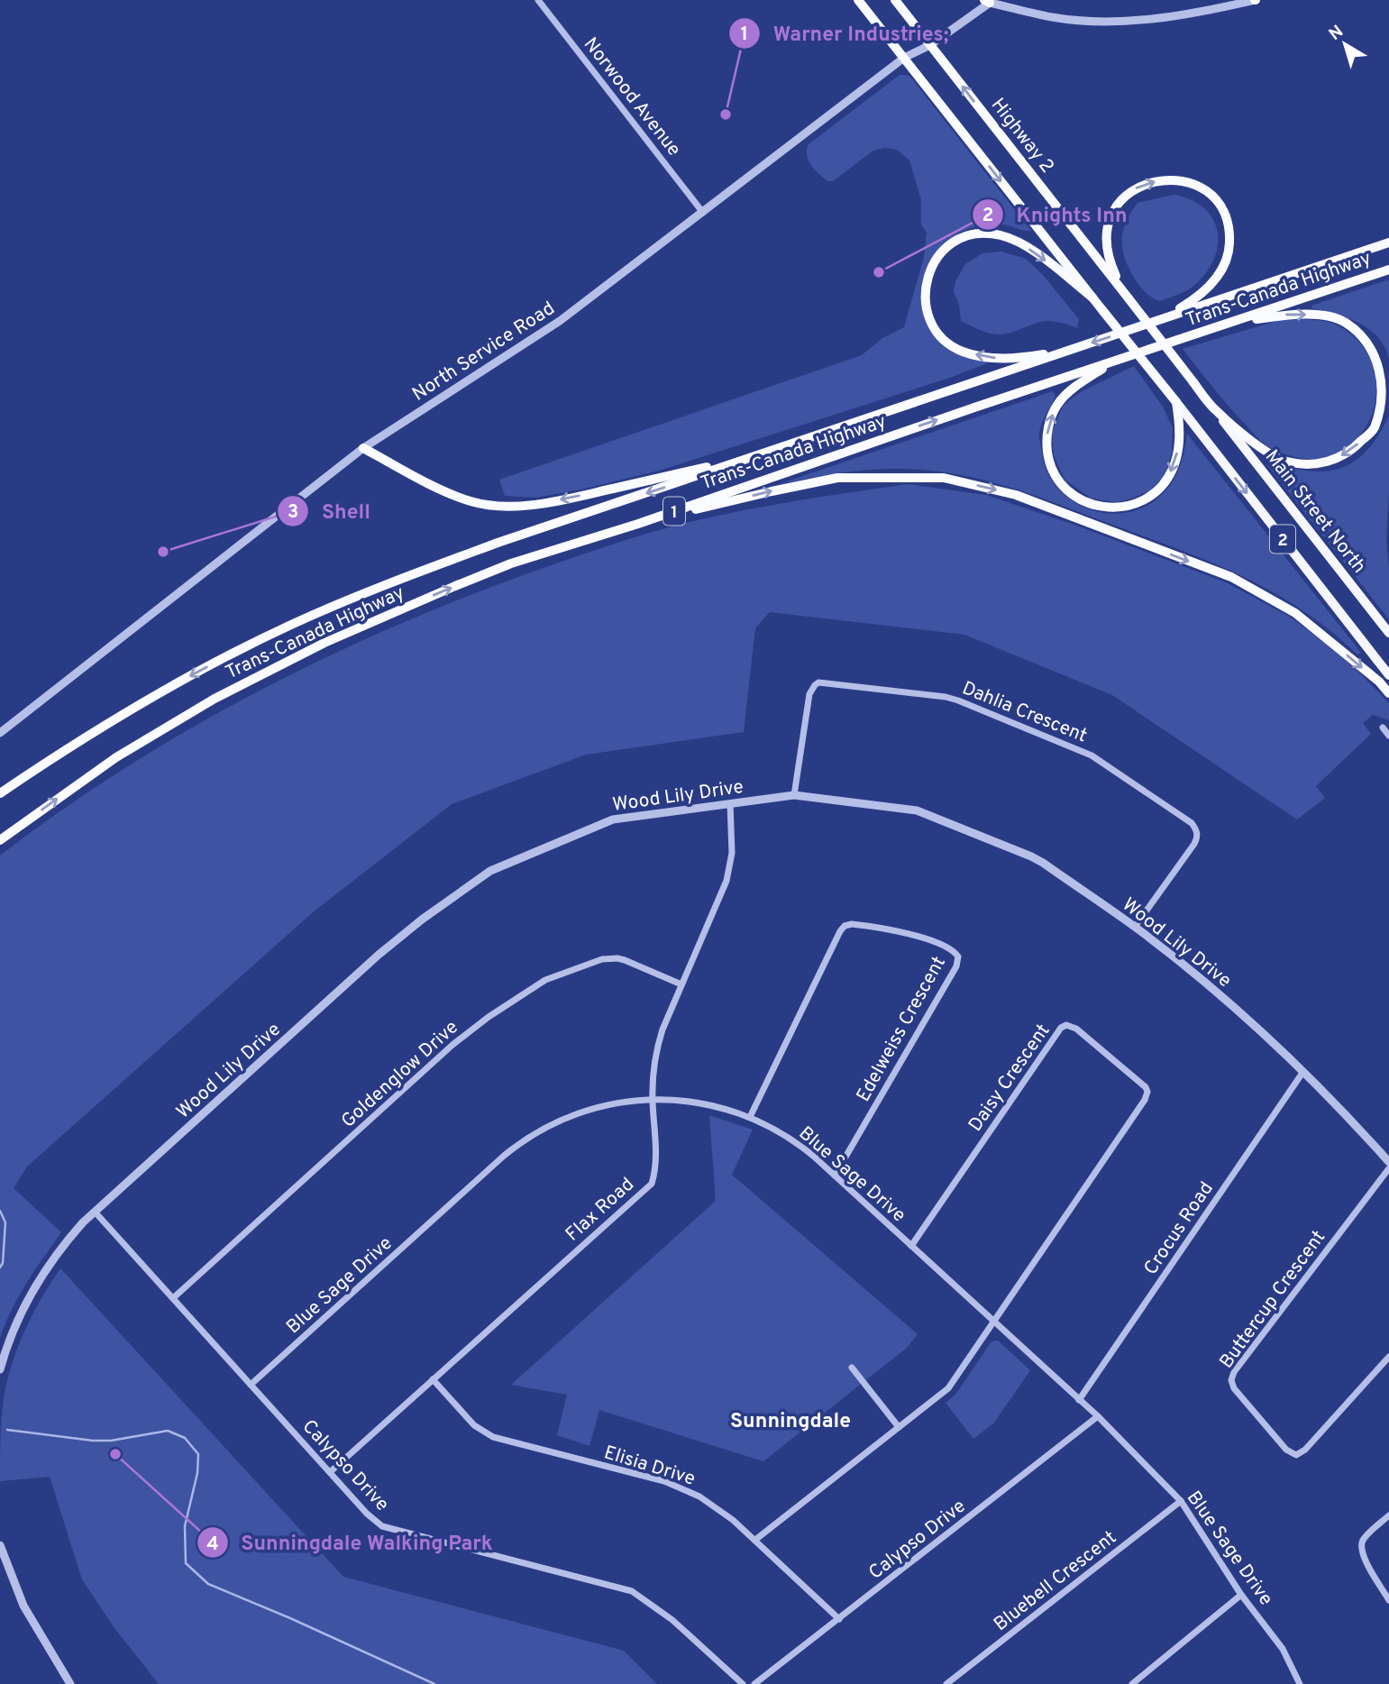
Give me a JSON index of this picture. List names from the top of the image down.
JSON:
{
  "streets": {
    "highway": [
      "Highway 2",
      "Trans-Canada Highway",
      "1",
      "2"
    ],
    "main road": ["Main Street North"],
    "street": [
      "Norwood Avenue",
      "North Service Road",
      "Dahlia Crescent",
      "Wood Lily Drive",
      "Edelweiss Crescent",
      "Goldenglow Drive",
      "Daisy Crescent",
      "Blue Sage Drive",
      "Flax Road",
      "Crocus Road",
      "Buttercup Crescent",
      "Calypso Drive",
      "Elisia Drive",
      "Bluebell Crescent"
    ]
  },
  "crossings": [
    ["Norwood Avenue", "North Service Road"],
    ["Highway 2", "Trans-Canada Highway"],
    ["Highway 2", "North Service Road"],
    ["Highway 2", "Main Street North"],
    ["North Service Road", "2"],
    ["Dahlia Crescent", "Wood Lily Drive"],
    ["Wood Lily Drive", "Flax Road"],
    ["Wood Lily Drive", "Crocus Road"],
    ["Wood Lily Drive", "Calypso Drive"],
    ["Edelweiss Crescent", "Blue Sage Drive"],
    ["Goldenglow Drive", "Flax Road"],
    ["Goldenglow Drive", "Calypso Drive"],
    ["Daisy Crescent", "Blue Sage Drive"],
    ["Blue Sage Drive", "Flax Road"],
    ["Blue Sage Drive", "Crocus Road"],
    ["Blue Sage Drive", "Calypso Drive"],
    ["Blue Sage Drive", "Bluebell Crescent"],
    ["Flax Road", "Calypso Drive"],
    ["Flax Road", "Elisia Drive"],
    ["Calypso Drive", "Elisia Drive"]
  ],
  "districts": ["Sunningdale"],
  "places": [
    "Warner Industries;",
    "Knights Inn",
    "Shell",
    "Sunningdale Walking Park"
  ],
  "north": "top left"
}
